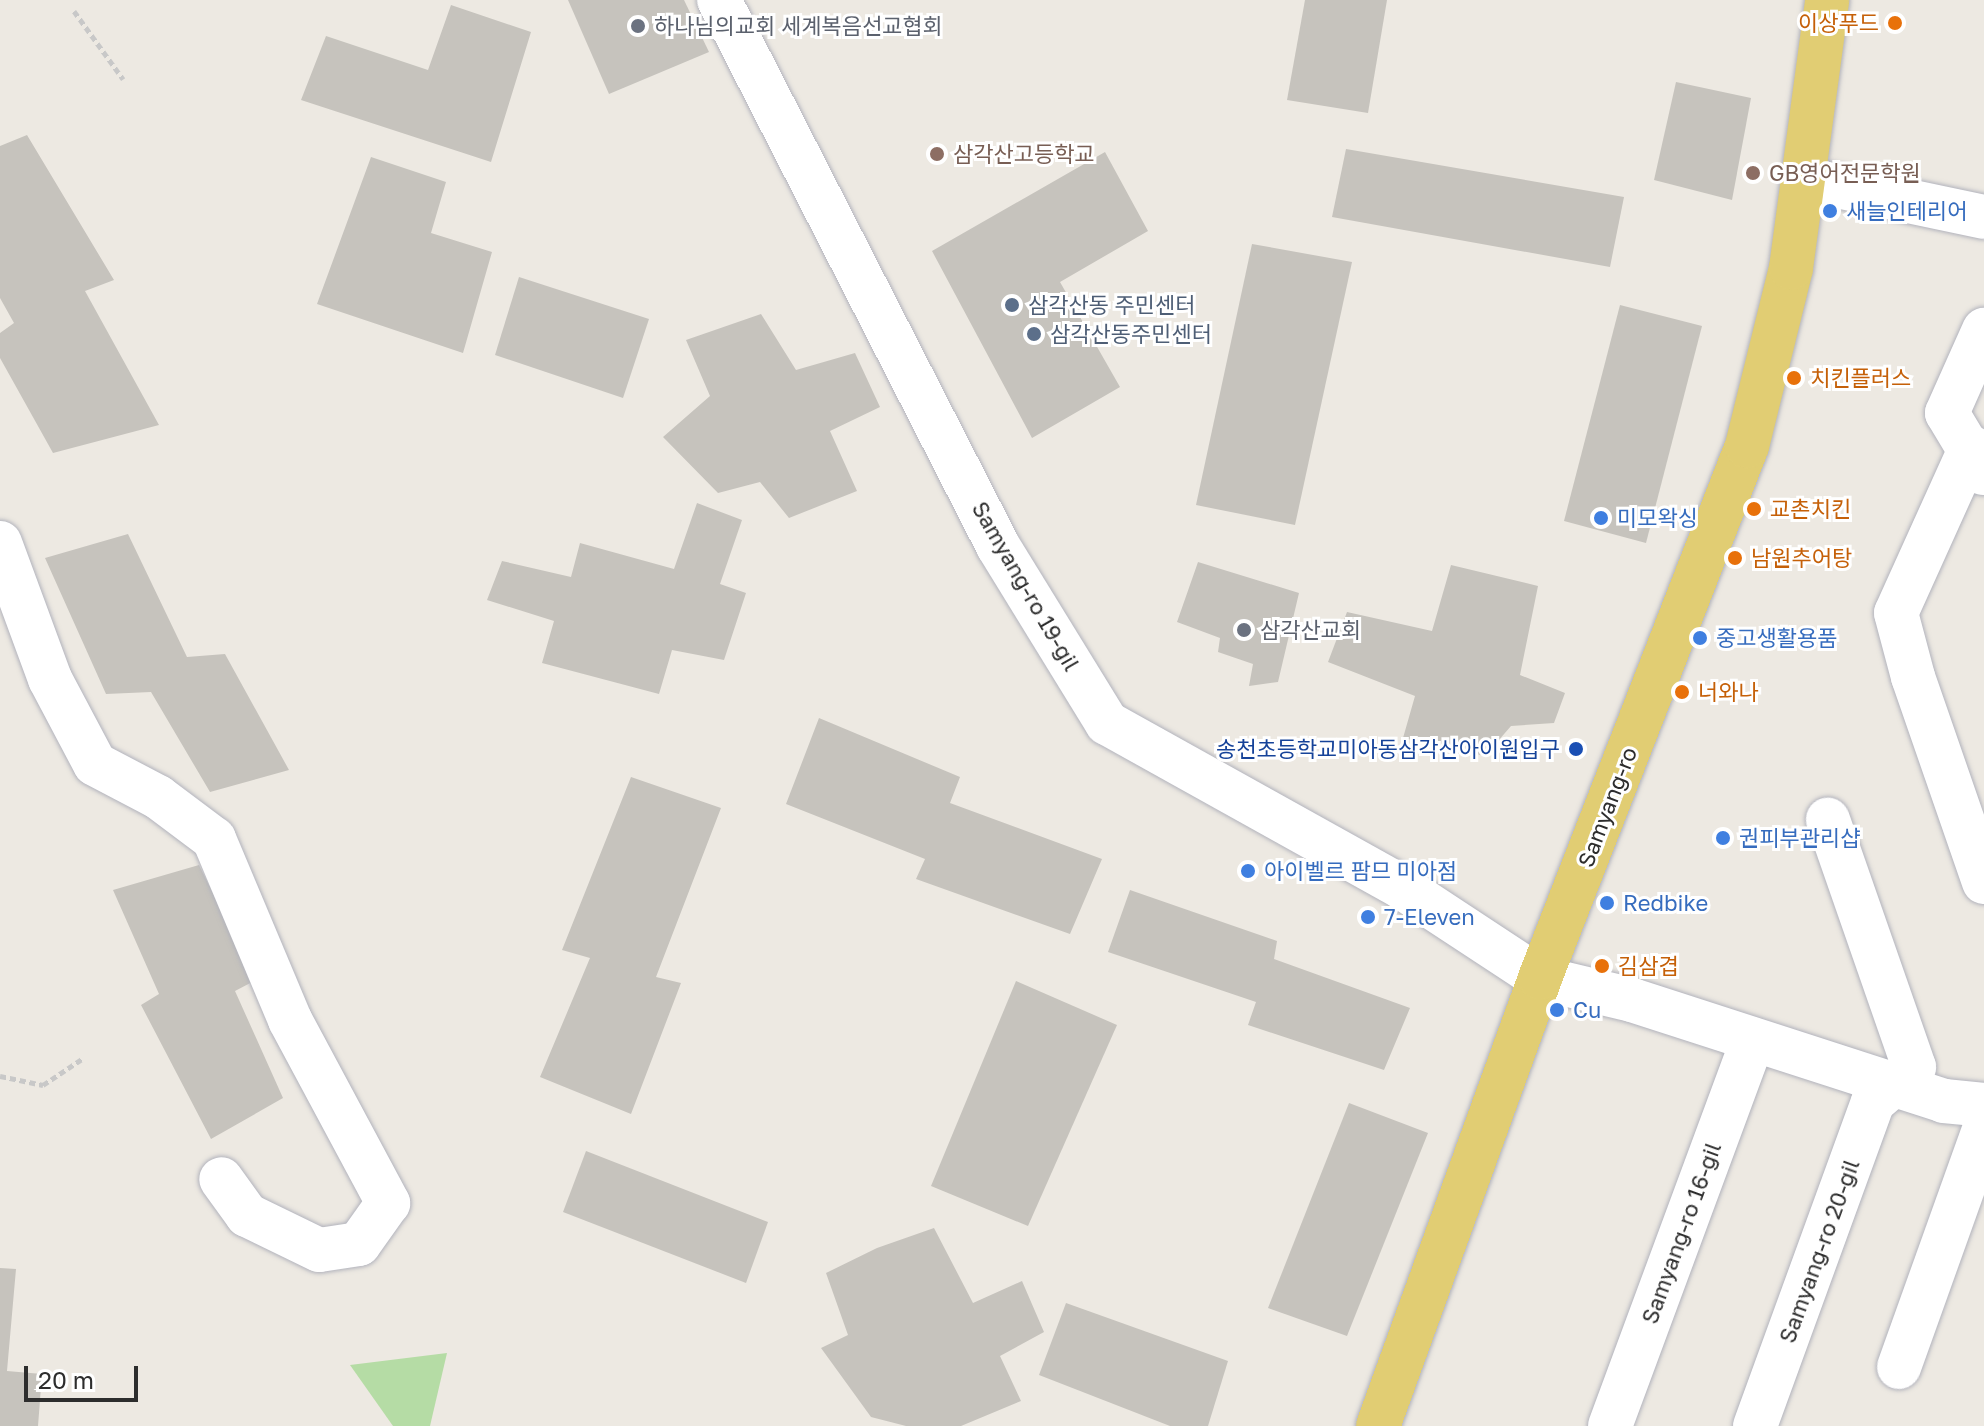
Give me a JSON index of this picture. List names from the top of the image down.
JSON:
{
  "streets": {
    "main road": ["Samyang-ro"],
    "street": ["Samyang-ro 19-gil", "Samyang-ro 16-gil", "Samyang-ro 20-gil"]
  },
  "crossings": [
    ["Samyang-ro 19-gil", "Samyang-ro"]
  ],
  "places": [
    "이상푸드",
    "하나님의교회 세계복음선교협회",
    "삼각산고등학교",
    "GB영어전문학원",
    "새늘인테리어",
    "삼각산동 주민센터",
    "삼각산동주민센터",
    "치킨플러스",
    "교촌치킨",
    "미모왁싱",
    "남원추어탕",
    "삼각산교회",
    "중고생활용품",
    "너와나",
    "송천초등학교미아동삼각산아이원입구",
    "권피부관리샵",
    "아이벨르 팜므 미아점",
    "Redbike",
    "7-Eleven",
    "김삼겹",
    "Cu"
  ],
  "scale_bar": "20 m"
}
